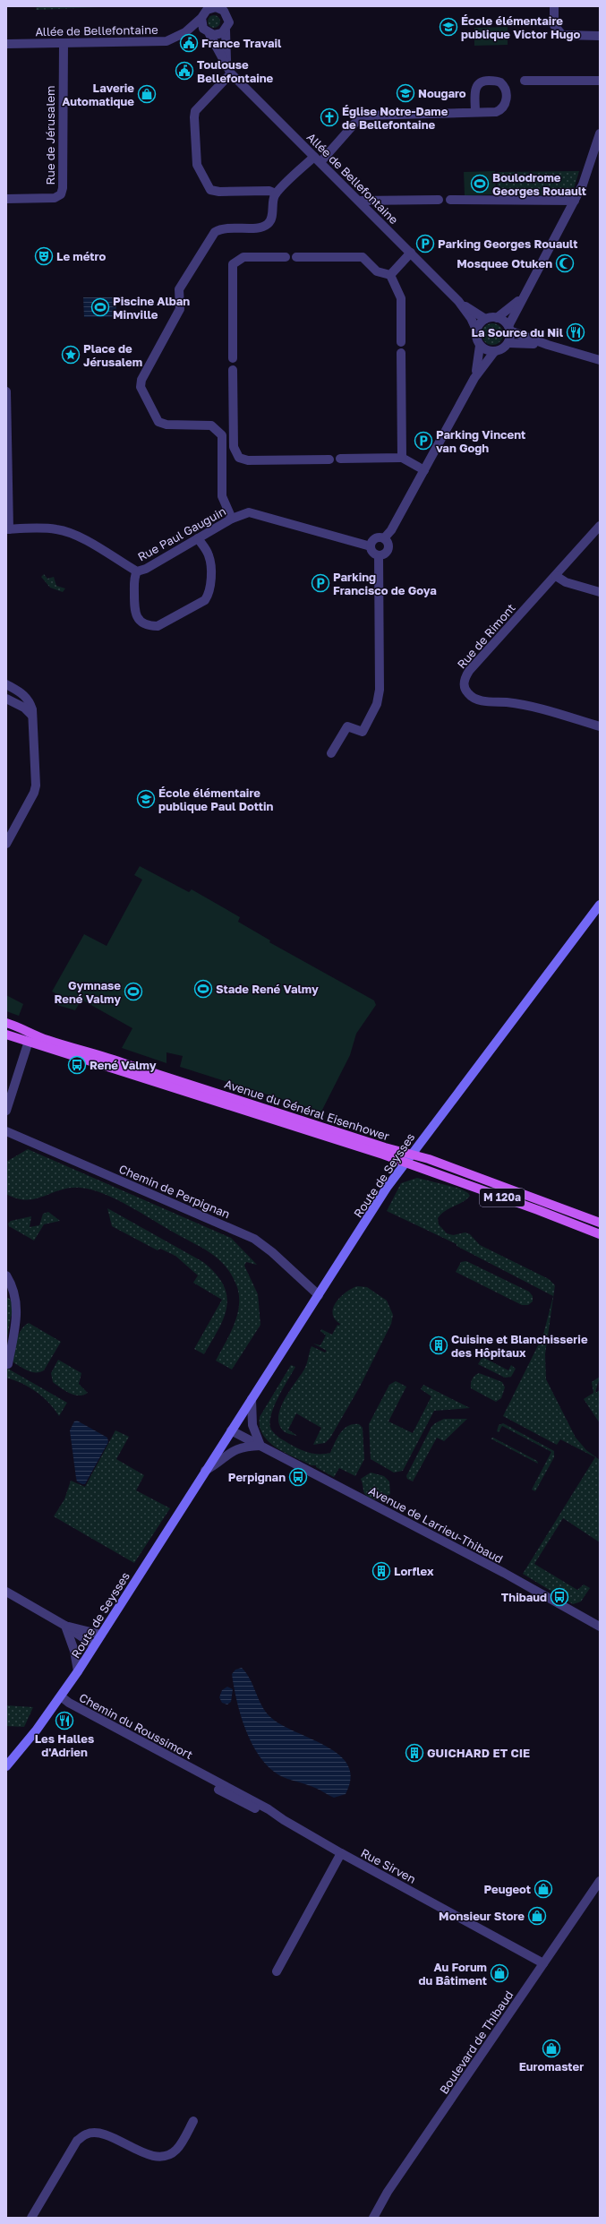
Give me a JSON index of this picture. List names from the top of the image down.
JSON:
{
  "streets": {
    "main road": ["Avenue du Général Eisenhower", "Route de Seysses", "M 120a"],
    "street": [
      "Allée de Bellefontaine",
      "Rue de Jérusalem",
      "Rue Paul Gauguin",
      "Rue de Rimont",
      "Chemin de Perpignan",
      "Avenue de Larrieu-Thibaud",
      "Chemin du Roussimort",
      "Rue Sirven",
      "Boulevard de Thibaud"
    ]
  },
  "crossings": [
    ["Allée de Bellefontaine", "Rue de Jérusalem"],
    ["Avenue du Général Eisenhower", "Route de Seysses"],
    ["Route de Seysses", "Chemin de Perpignan"],
    ["Route de Seysses", "Avenue de Larrieu-Thibaud"],
    ["Route de Seysses", "Chemin du Roussimort"],
    ["Chemin du Roussimort", "Rue Sirven"],
    ["Rue Sirven", "Boulevard de Thibaud"]
  ],
  "places": {
    "school or university": ["École élémentaire publique Victor Hugo", "Nougaro", "École élémentaire publique Paul Dottin"],
    "public building": ["France Travail", "Toulouse Bellefontaine"],
    "shop": [
      "Laverie Automatique",
      "Peugeot",
      "Monsieur Store",
      "Au Forum du Bâtiment",
      "Euromaster"
    ],
    "church": ["Église Notre-Dame de Bellefontaine"],
    "sports": [
      "Boulodrome Georges Rouault",
      "Piscine Alban Minville",
      "Stade René Valmy",
      "Gymnase René Valmy"
    ],
    "parking": ["Parking Georges Rouault", "Parking Vincent van Gogh", "Parking Francisco de Goya"],
    "theatre": ["Le métro"],
    "mosque": ["Mosquee Otuken"],
    "restaurant": ["La Source du Nil", "Les Halles d'Adrien"],
    "place": ["Place de Jérusalem"],
    "bus stop": ["René Valmy", "Perpignan", "Thibaud"],
    "building": ["Cuisine et Blanchisserie des Hôpitaux", "Lorflex", "GUICHARD ET CIE"]
  }
}
